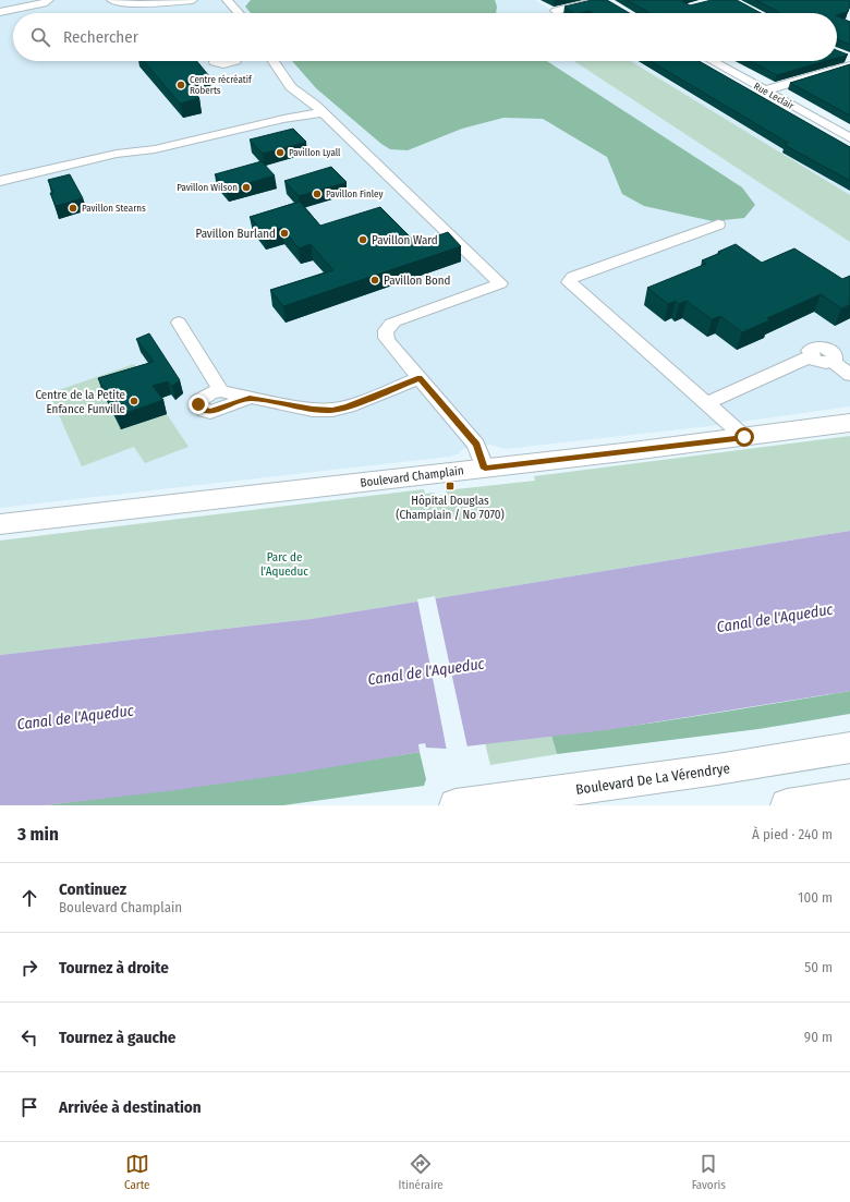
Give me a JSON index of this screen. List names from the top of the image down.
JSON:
{
  "streets": {
    "main road": ["Boulevard Champlain", "Boulevard De La Vérendrye"],
    "street": ["Rue Leclair"]
  },
  "water": ["Canal de l'Aqueduc"],
  "parks": ["Parc de l'Aqueduc"],
  "places": {
    "other": [
      "Centre récréatif Roberts",
      "Pavillon Lyall",
      "Pavillon Wilson",
      "Pavillon Finley",
      "Pavillon Stearns",
      "Pavillon Burland",
      "Pavillon Ward",
      "Pavillon Bond",
      "Centre de la Petite Enfance Funville"
    ],
    "transit": ["Hôpital Douglas (Champlain / No 7070)"]
  },
  "page": {
    "search": "Rechercher",
    "heading": ["3 min", "À pied · 240 m"],
    "list": [
      ["Continuez", "Boulevard Champlain", "100 m"],
      ["Tournez à droite", "50 m"],
      ["Tournez à gauche", "90 m"],
      "Arrivée à destination"
    ],
    "nav": ["Carte", "Itinéraire", "Favoris"]
  }
}
